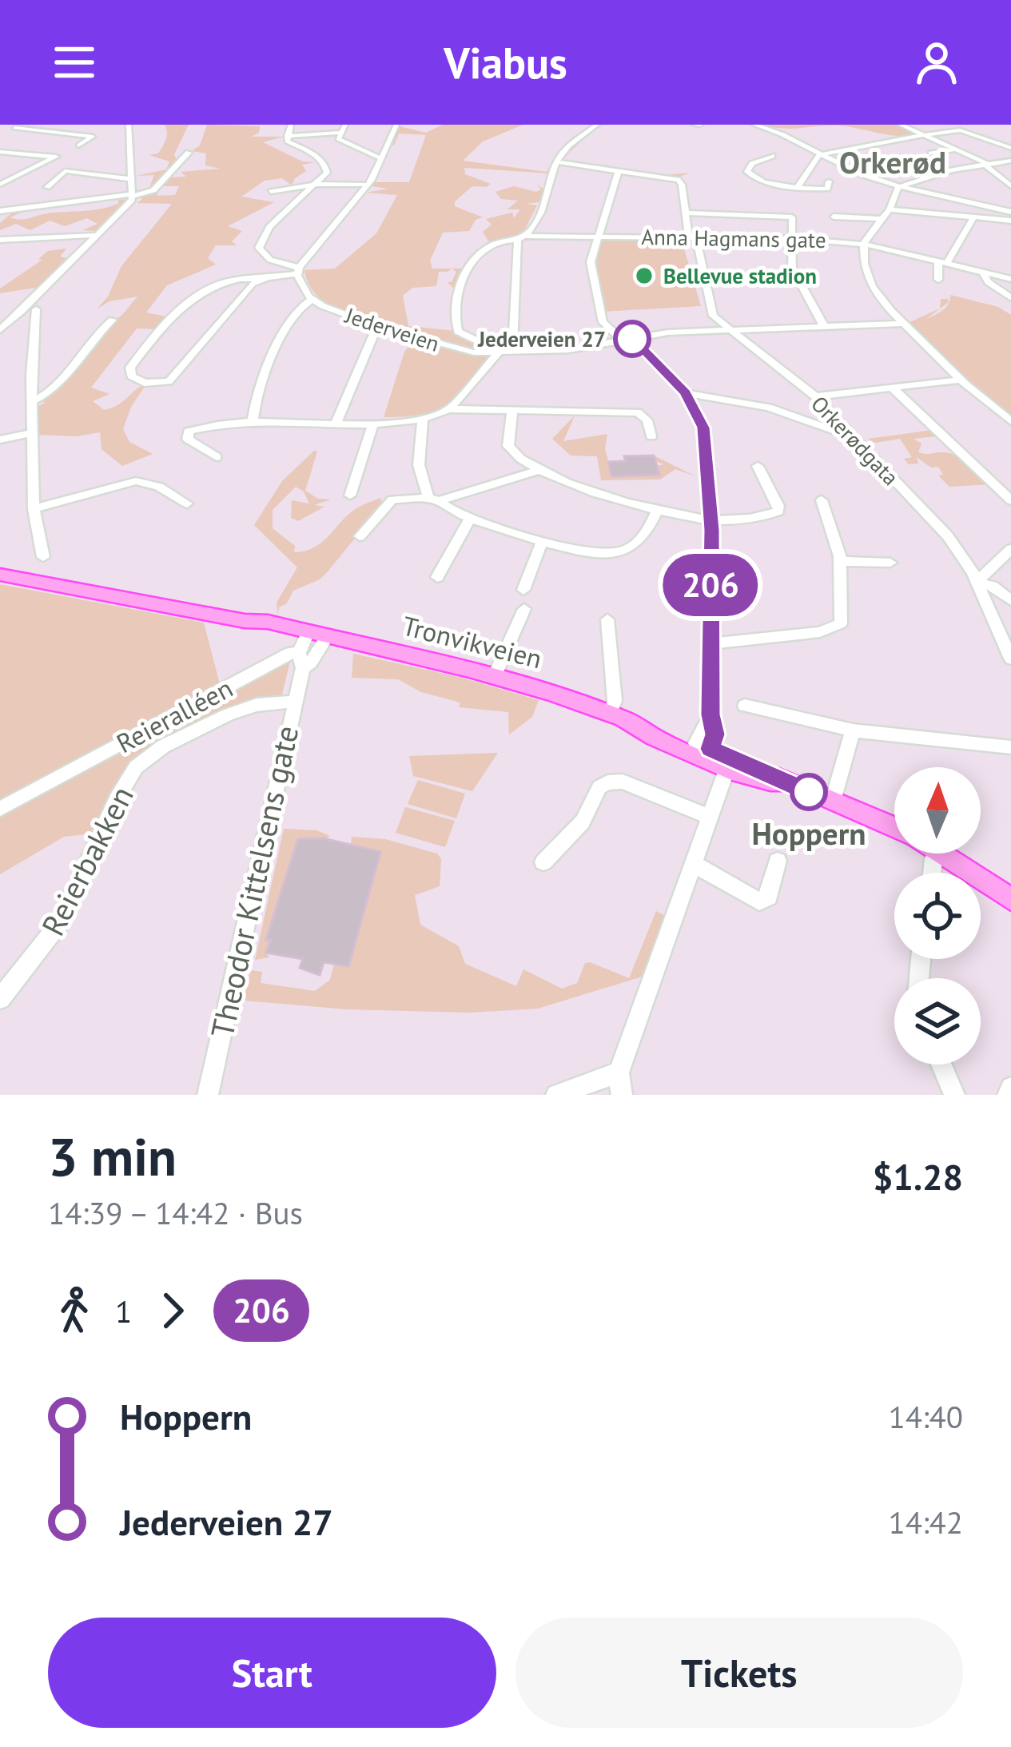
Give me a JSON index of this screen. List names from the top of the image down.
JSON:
{
  "streets": {
    "main road": ["Tronvikveien"],
    "street": [
      "Anna Hagmans gate",
      "Jederveien",
      "Orkerødgata",
      "Reieralléen",
      "Reierbakken",
      "Theodor Kittelsens gate"
    ]
  },
  "crossings": [
    ["Anna Hagmans gate", "Orkerødgata"],
    ["Jederveien", "Orkerødgata"],
    ["Tronvikveien", "Theodor Kittelsens gate"],
    ["Reieralléen", "Theodor Kittelsens gate"],
    ["Reierbakken", "Theodor Kittelsens gate"]
  ],
  "districts": ["Orkerød"],
  "places": ["Bellevue stadion", "Jederveien 27", "Hoppern"],
  "lines": ["bus line 206"],
  "north": "top",
  "page": {
    "header": "Viabus",
    "on_map": "206",
    "heading": ["3 min", "14:39 – 14:42 · Bus", "$1.28"],
    "legs": ["1", "206"],
    "list": [
      {
        "name": "Hoppern",
        "value": "14:40"
      },
      {
        "name": "Jederveien 27",
        "value": "14:42"
      }
    ],
    "buttons": ["Start", "Tickets"]
  }
}
